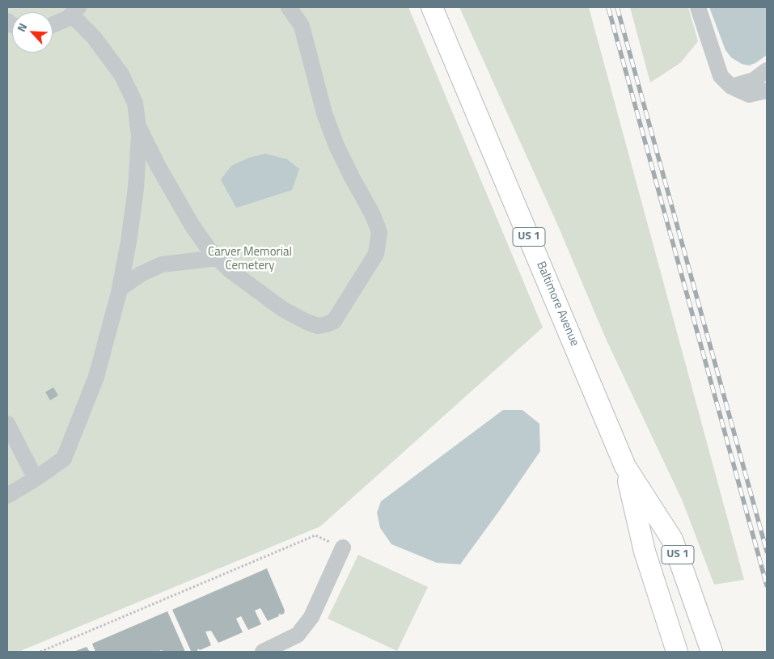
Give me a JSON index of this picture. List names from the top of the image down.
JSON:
{
  "streets": {
    "main road": ["US 1", "Baltimore Avenue"]
  },
  "parks": ["Carver Memorial Cemetery"],
  "north": "top left"
}
